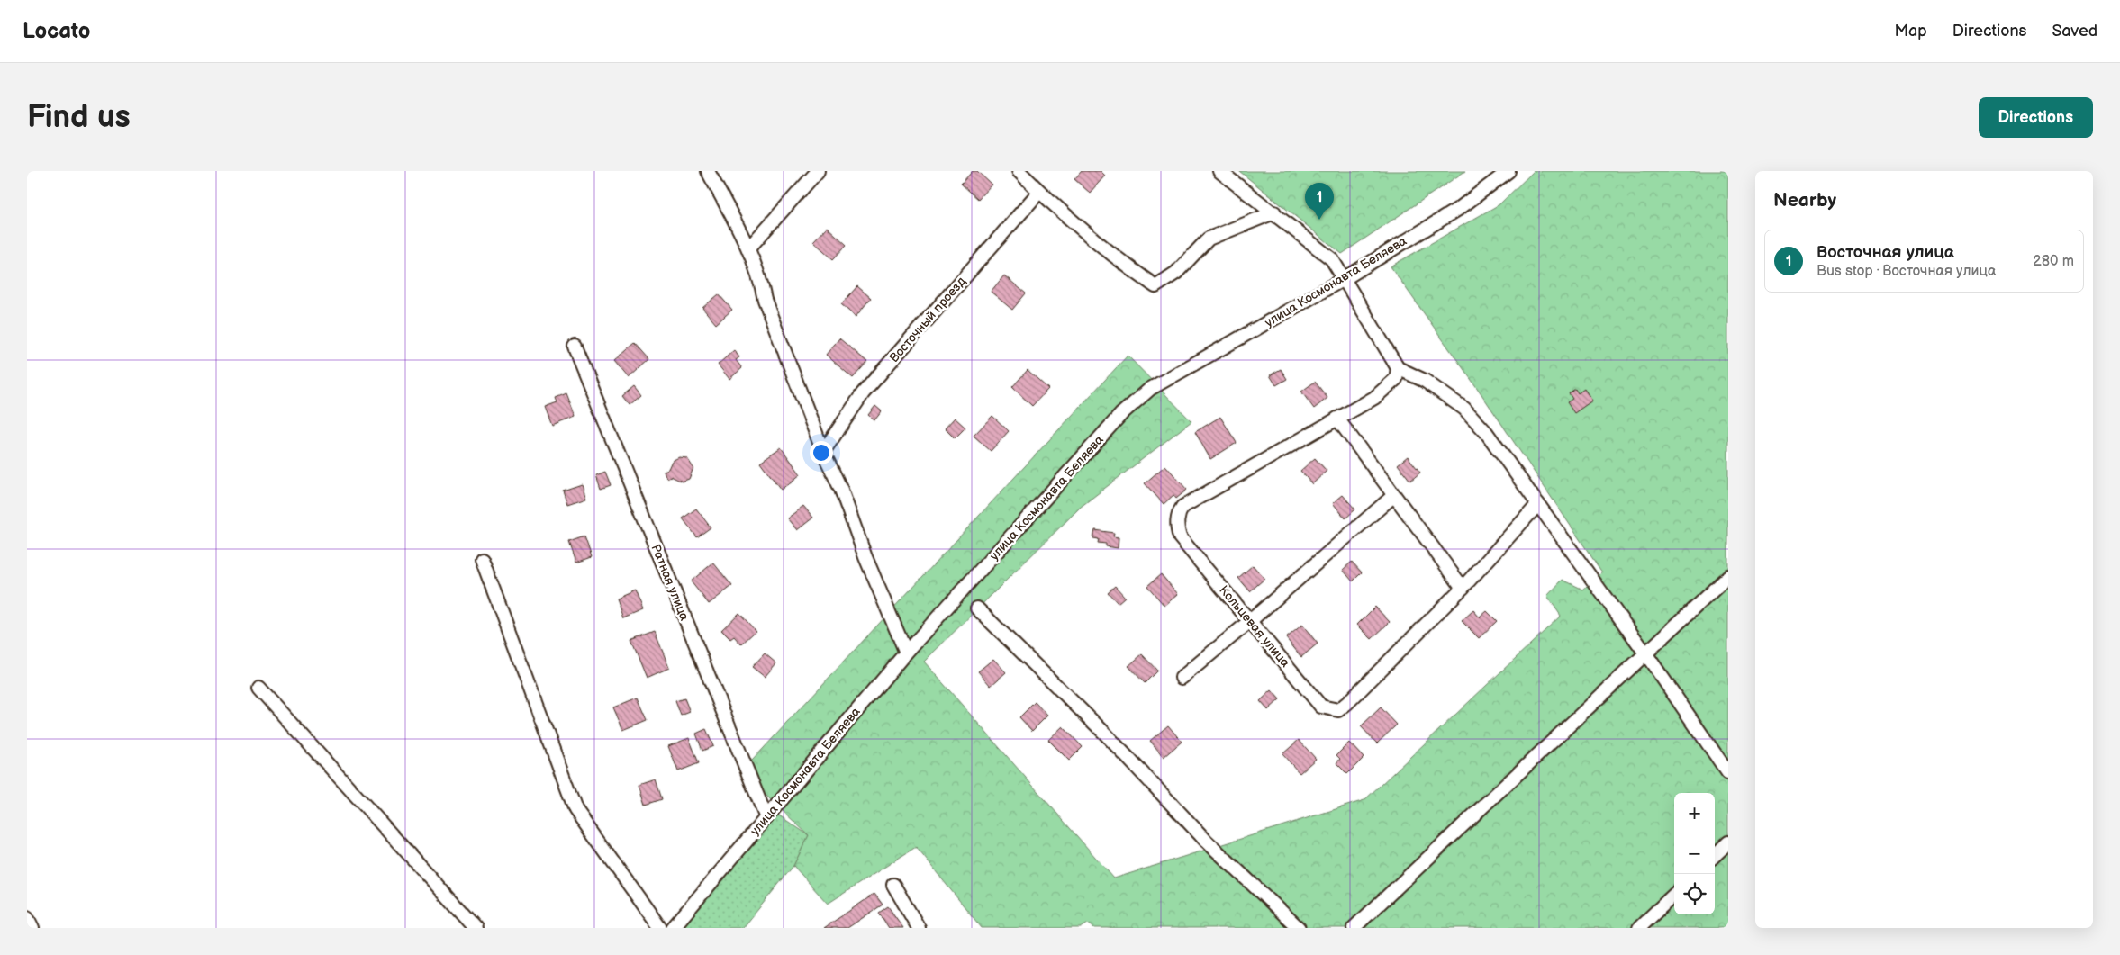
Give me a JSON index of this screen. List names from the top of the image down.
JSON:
{
  "streets": {
    "street": [
      "улица Космонавта Беляева",
      "Восточный проезд",
      "Ратная улица",
      "Кольцевая улица"
    ]
  },
  "crossings": [
    ["улица Космонавта Беляева", "Ратная улица"]
  ],
  "page": {
    "header": "Locato",
    "nav": ["Map", "Directions", "Saved"],
    "buttons": "Directions",
    "title": "Find us",
    "heading": "Nearby",
    "pins": "1",
    "list": [
      {
        "mark": "1",
        "name": "Восточная улица",
        "note": "Bus stop · Восточная улица",
        "value": "280 m"
      }
    ],
    "map_buttons": ["+", "−"]
  }
}
